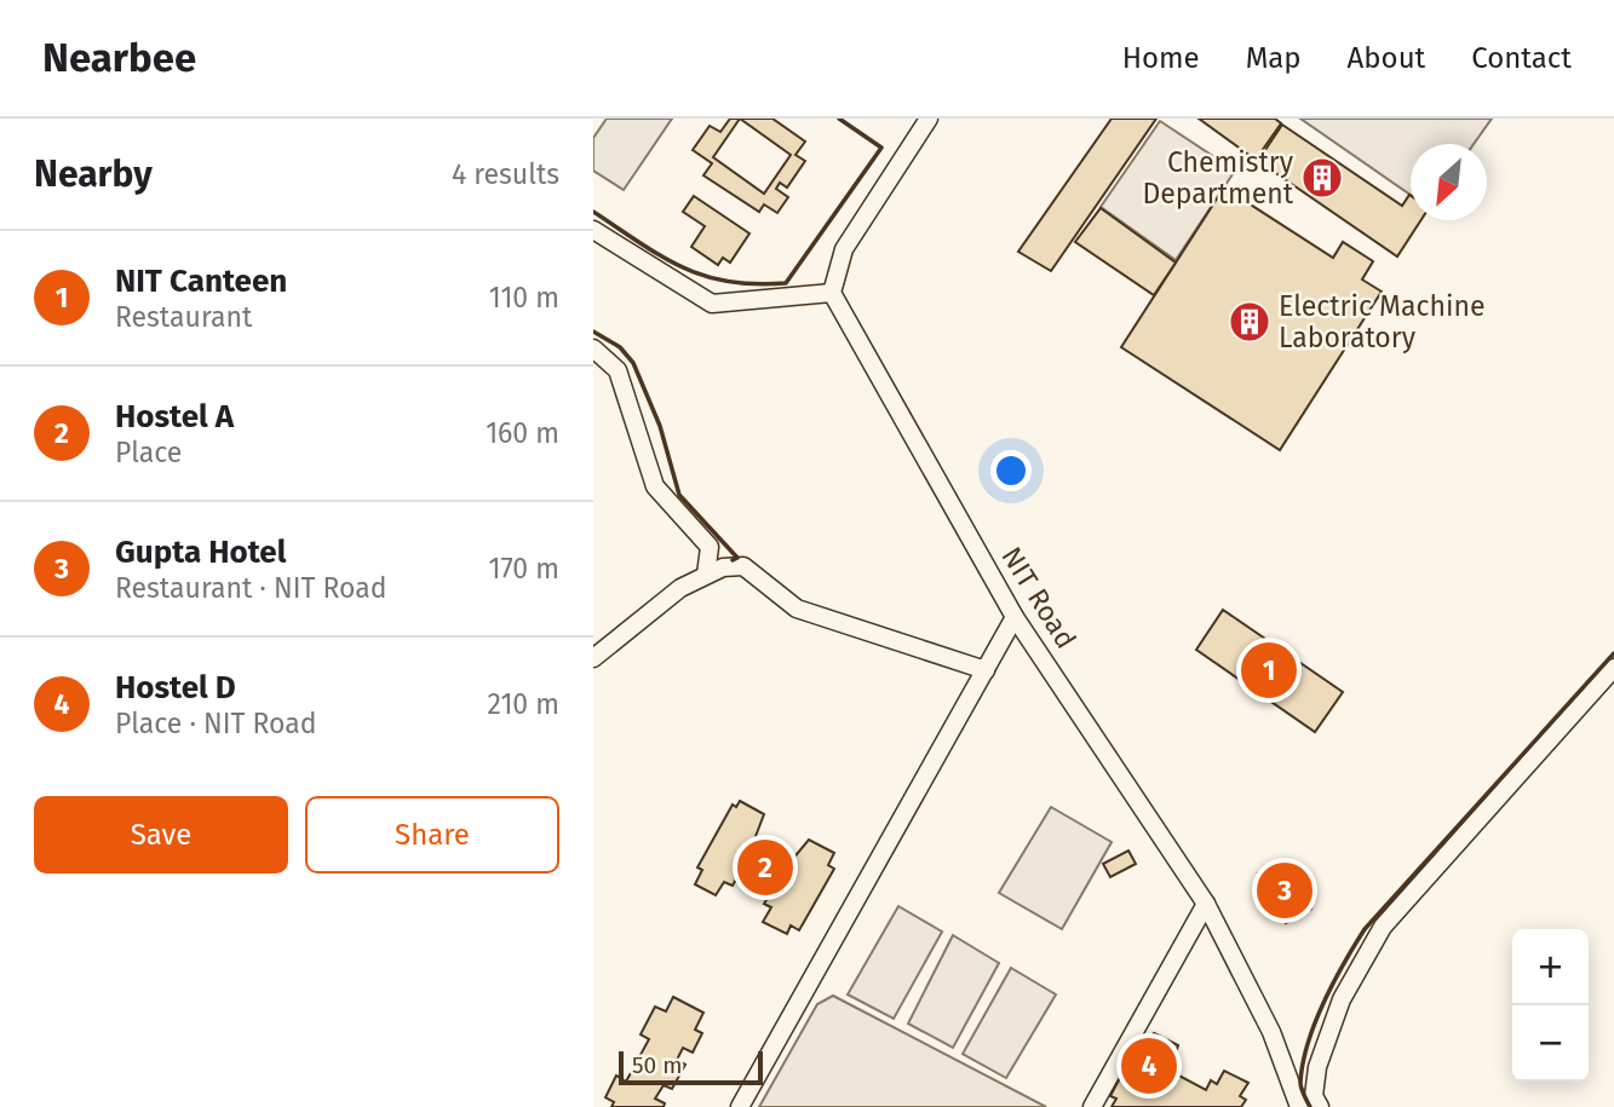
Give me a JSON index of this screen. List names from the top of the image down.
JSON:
{
  "streets": {
    "street": ["NIT Road"]
  },
  "places": {
    "building": ["Chemistry Department", "Electric Machine Laboratory"]
  },
  "scale_bar": "50 m",
  "north": "bottom left",
  "page": {
    "header": "Nearbee",
    "nav": [
      "Home",
      "Map",
      "About",
      "Contact"
    ],
    "heading": ["Nearby", "4 results"],
    "list": [
      {
        "mark": "1",
        "name": "NIT Canteen",
        "note": "Restaurant",
        "value": "110 m"
      },
      {
        "mark": "2",
        "name": "Hostel A",
        "note": "Place",
        "value": "160 m"
      },
      {
        "mark": "3",
        "name": "Gupta Hotel",
        "note": "Restaurant · NIT Road",
        "value": "170 m"
      },
      {
        "mark": "4",
        "name": "Hostel D",
        "note": "Place · NIT Road",
        "value": "210 m"
      }
    ],
    "pins": [
      "1",
      "2",
      "3",
      "4"
    ],
    "buttons": ["Save", "Share"],
    "map_buttons": ["+", "−"],
    "scale": "50 m"
  }
}
